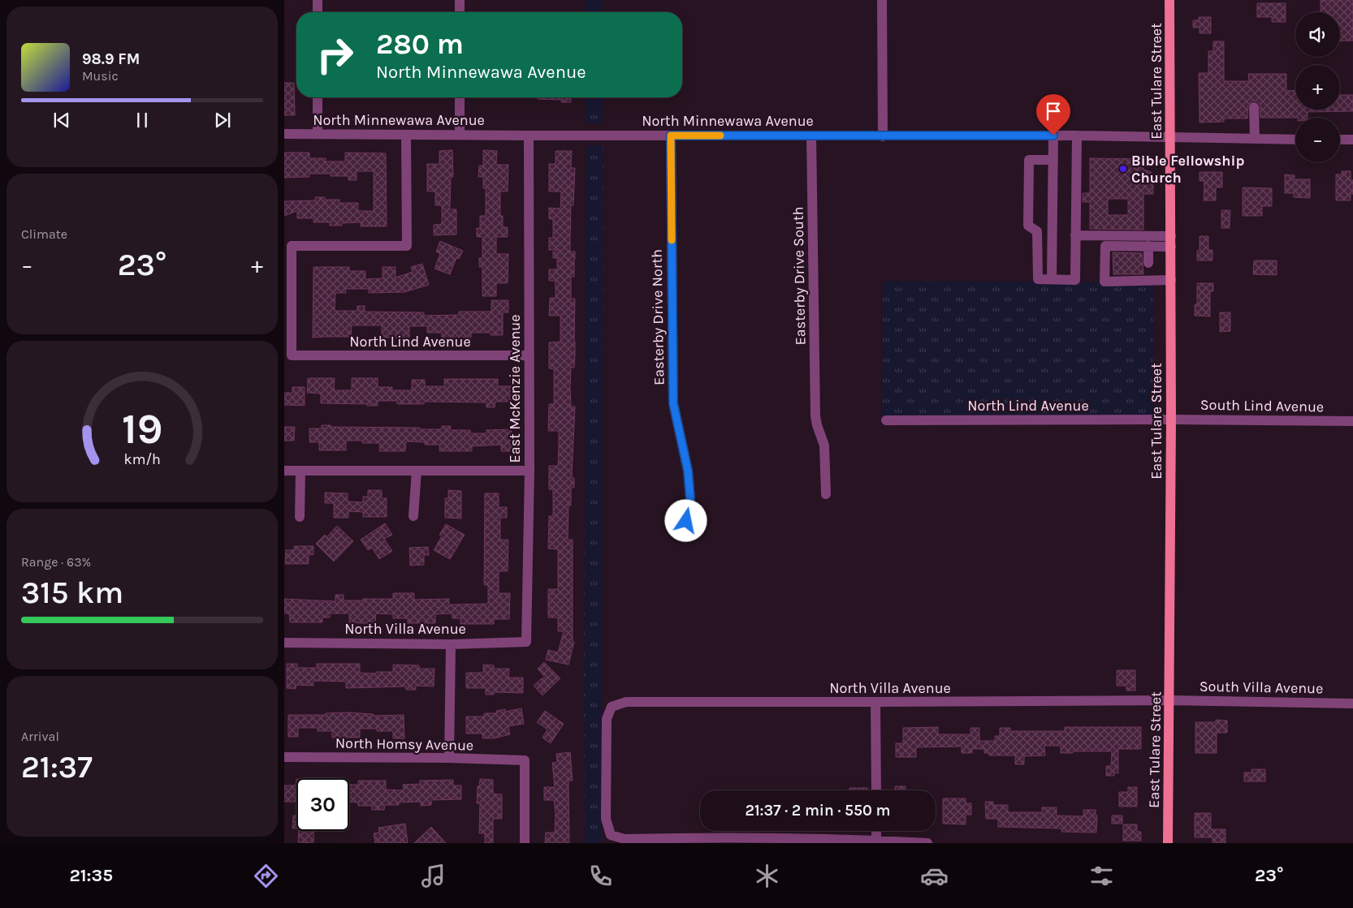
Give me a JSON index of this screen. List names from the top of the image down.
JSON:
{
  "streets": {
    "main road": ["East Tulare Street"],
    "street": [
      "North Minnewawa Avenue",
      "Easterby Drive South",
      "Easterby Drive North",
      "North Lind Avenue",
      "East McKenzie Avenue",
      "South Lind Avenue",
      "North Villa Avenue",
      "South Villa Avenue",
      "North Homsy Avenue"
    ]
  },
  "crossings": [
    ["East Tulare Street", "North Minnewawa Avenue"],
    ["East Tulare Street", "North Lind Avenue"],
    ["East Tulare Street", "South Lind Avenue"],
    ["East Tulare Street", "North Villa Avenue"],
    ["East Tulare Street", "South Villa Avenue"],
    ["North Minnewawa Avenue", "Easterby Drive South"],
    ["North Minnewawa Avenue", "Easterby Drive North"],
    ["North Minnewawa Avenue", "North Lind Avenue"],
    ["North Minnewawa Avenue", "East McKenzie Avenue"],
    ["North Lind Avenue", "East McKenzie Avenue"],
    ["North Lind Avenue", "South Lind Avenue"],
    ["East McKenzie Avenue", "North Villa Avenue"],
    ["North Villa Avenue", "South Villa Avenue"]
  ],
  "places": ["Bible Fellowship Church"],
  "page": {
    "map_buttons": ["+", "−"],
    "turn": ["280 m", "North Minnewawa Avenue"],
    "song": ["98.9 FM", "Music"],
    "tile": [
      "Climate",
      ["Range · 63%", "315 km"],
      ["Arrival", "21:37"]
    ],
    "heat": ["−", "23°", "+"],
    "limit": "30",
    "trip": "21:37 · 2 min · 550 m",
    "tabs": ["21:35", "23°"],
    "gauge": ["19", "km/h"]
  }
}
